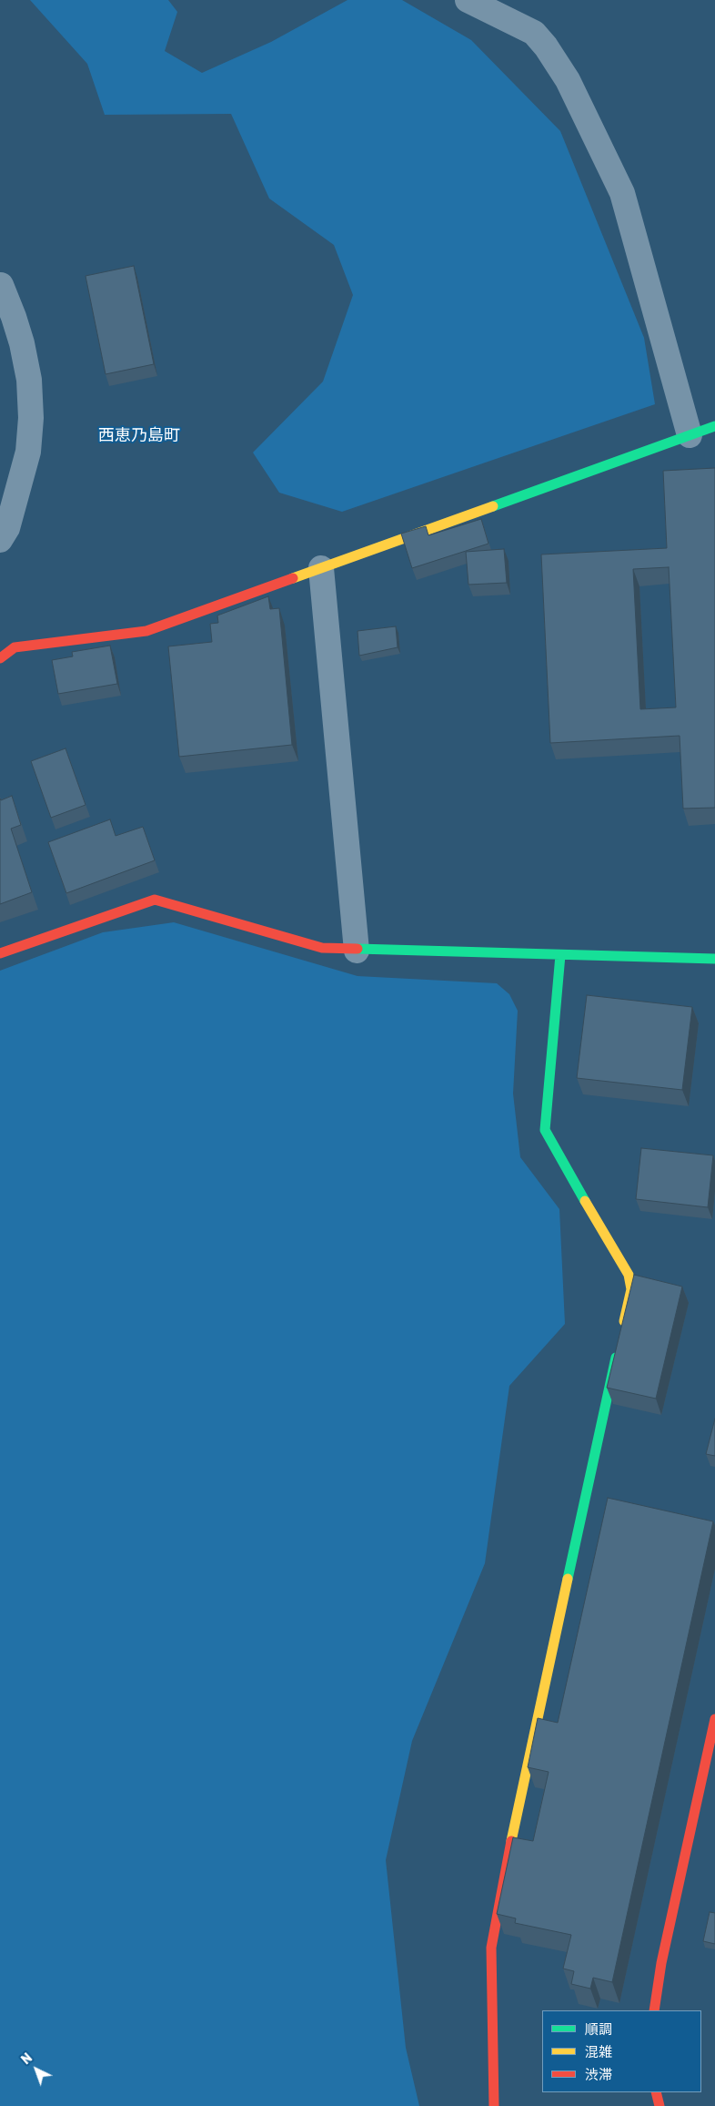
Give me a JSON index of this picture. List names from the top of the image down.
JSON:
{
  "districts": ["西恵乃島町"],
  "legend": ["順調", "混雑", "渋滞"],
  "north": "top left"
}
